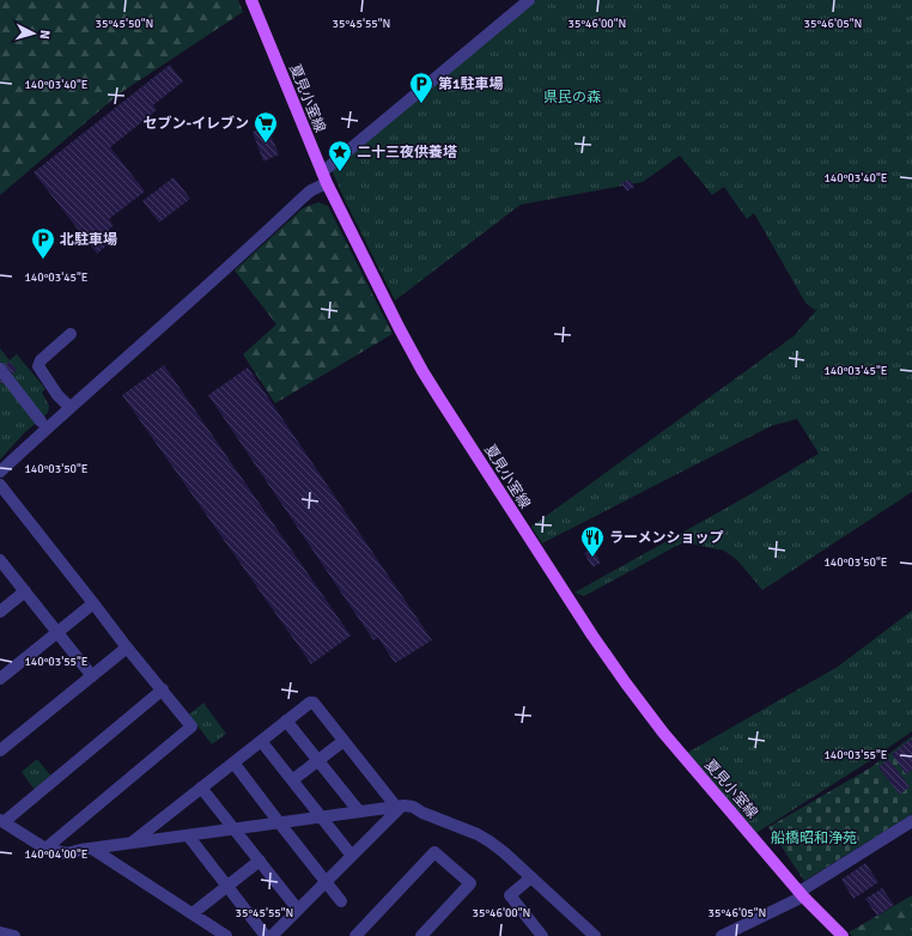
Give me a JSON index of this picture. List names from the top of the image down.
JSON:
{
  "streets": {
    "main road": ["夏見小室線"]
  },
  "parks": ["県民の森", "船橋昭和浄苑"],
  "places": {
    "parking": ["第1駐車場", "北駐車場"],
    "supermarket": ["セブン-イレブン"],
    "place": ["二十三夜供養塔"],
    "restaurant": ["ラーメンショップ"]
  },
  "north": "right",
  "coordinates": [
    "35°45'50\"N",
    "35°45'55\"N",
    "35°46'00\"N",
    "35°46'05\"N",
    "140°03'40\"E",
    "140°03'45\"E",
    "140°03'50\"E",
    "140°03'55\"E",
    "140°04'00\"E"
  ]
}
